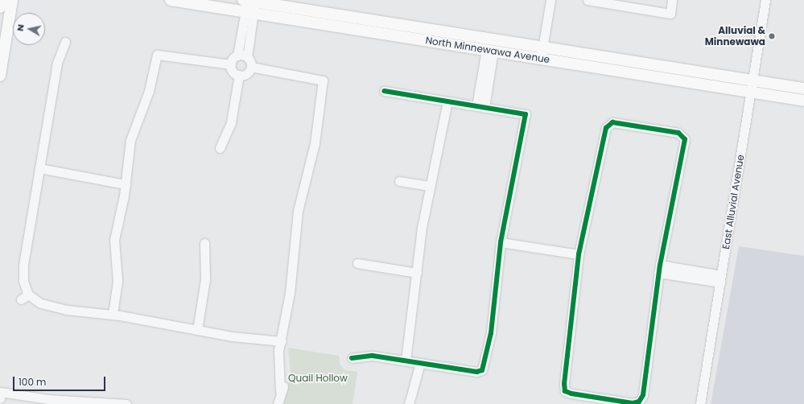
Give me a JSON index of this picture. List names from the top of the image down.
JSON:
{
  "streets": {
    "main road": ["North Minnewawa Avenue"],
    "street": ["East Alluvial Avenue"]
  },
  "crossings": [
    ["North Minnewawa Avenue", "East Alluvial Avenue"]
  ],
  "parks": ["Quail Hollow"],
  "places": ["Alluvial & Minnewawa"],
  "scale_bar": "100 m",
  "north": "left"
}
